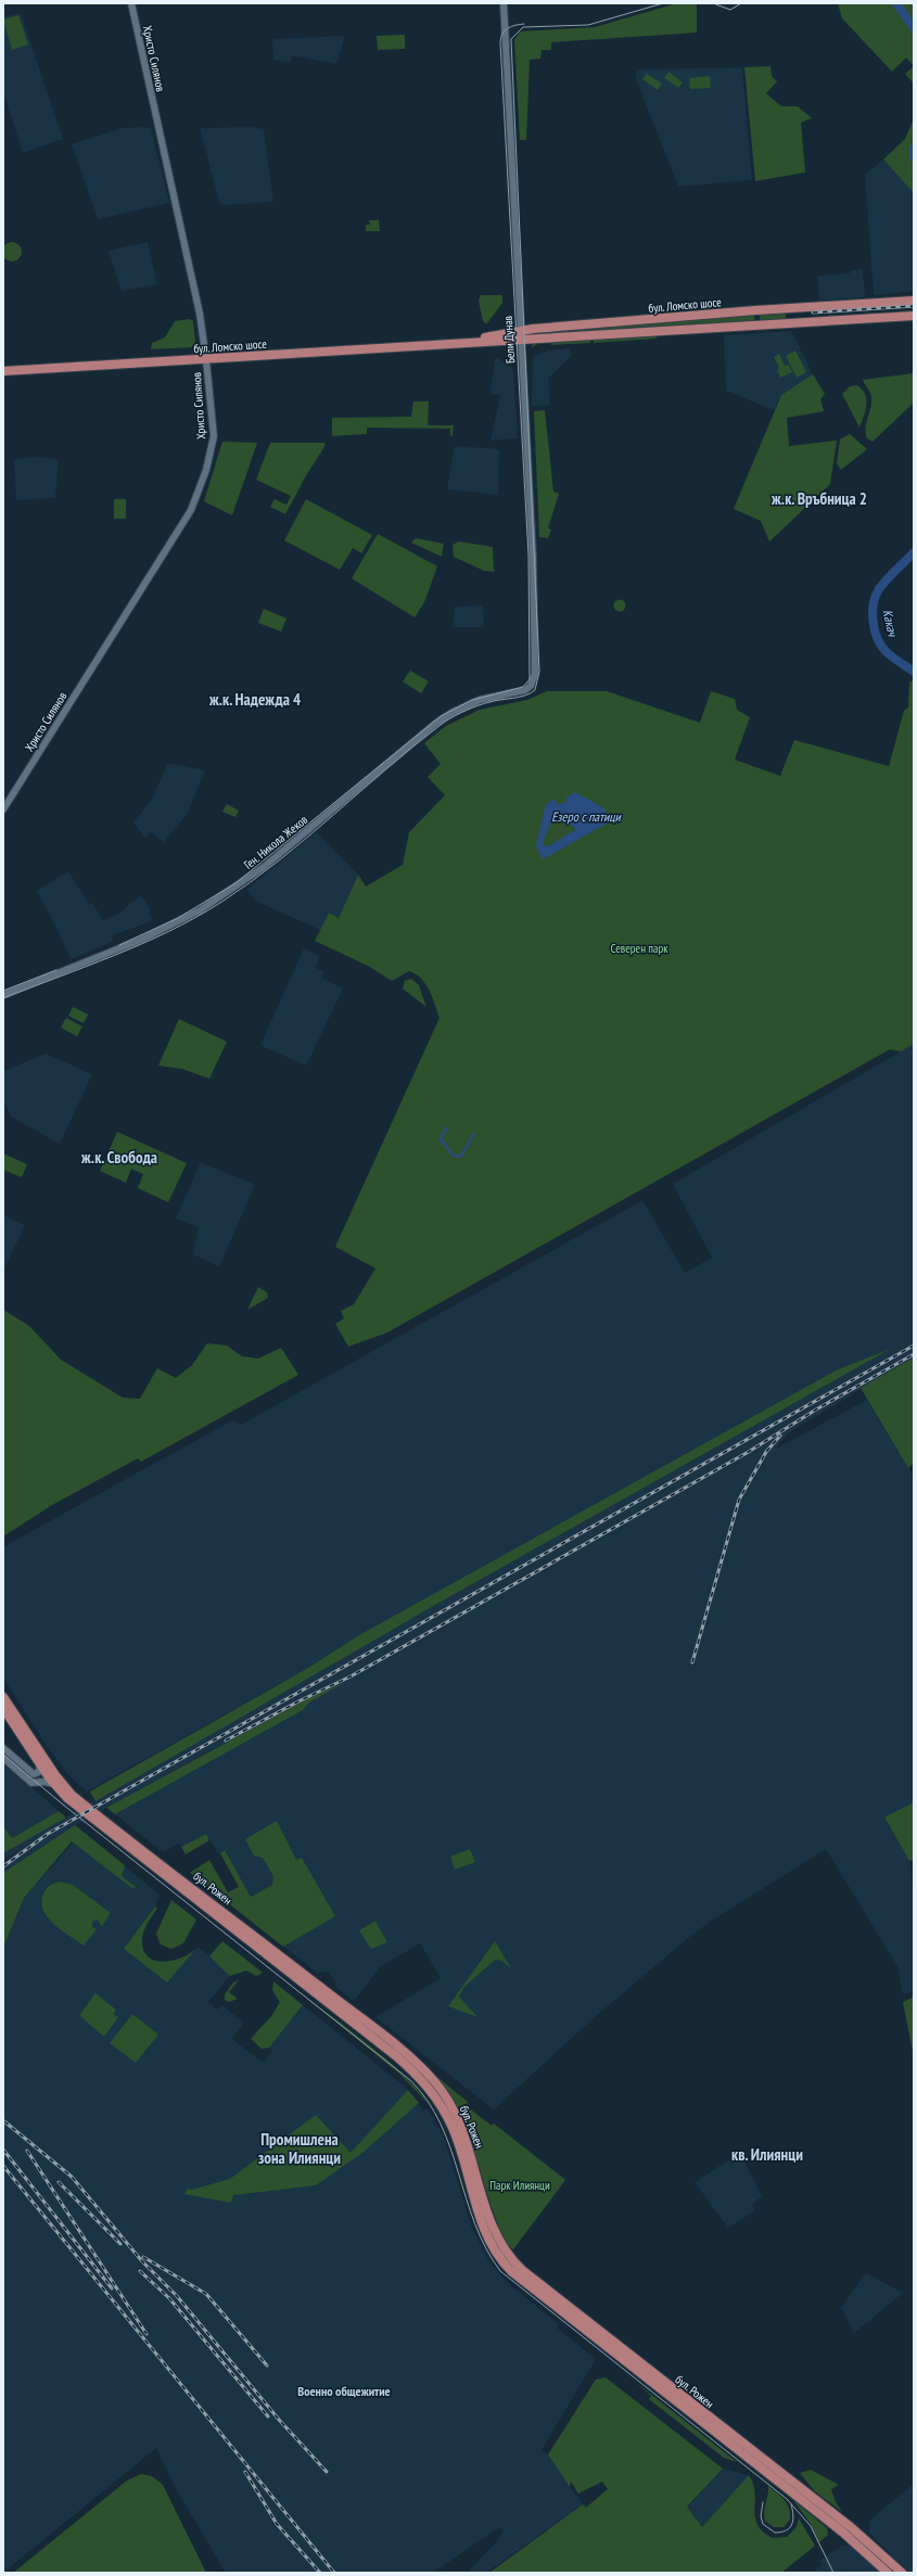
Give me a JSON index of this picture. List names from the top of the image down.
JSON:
{
  "streets": {
    "main road": ["бул. Ломско шосе", "бул. Рожен"],
    "street": ["Христо Силянов", "Бели Дунав", "Ген. Никола Жеков"]
  },
  "crossings": [
    ["Христо Силянов", "бул. Ломско шосе"],
    ["бул. Ломско шосе", "Бели Дунав"],
    ["Бели Дунав", "Ген. Никола Жеков"]
  ],
  "districts": [
    "ж.к. Връбница 2",
    "ж.к. Надежда 4",
    "ж.к. Свобода",
    "Промишлена зона Илиянци",
    "кв. Илиянци",
    "Военно общежитие"
  ],
  "water": ["Какач", "Езеро с патици"],
  "parks": ["Северен парк", "Парк Илиянци"]
}
